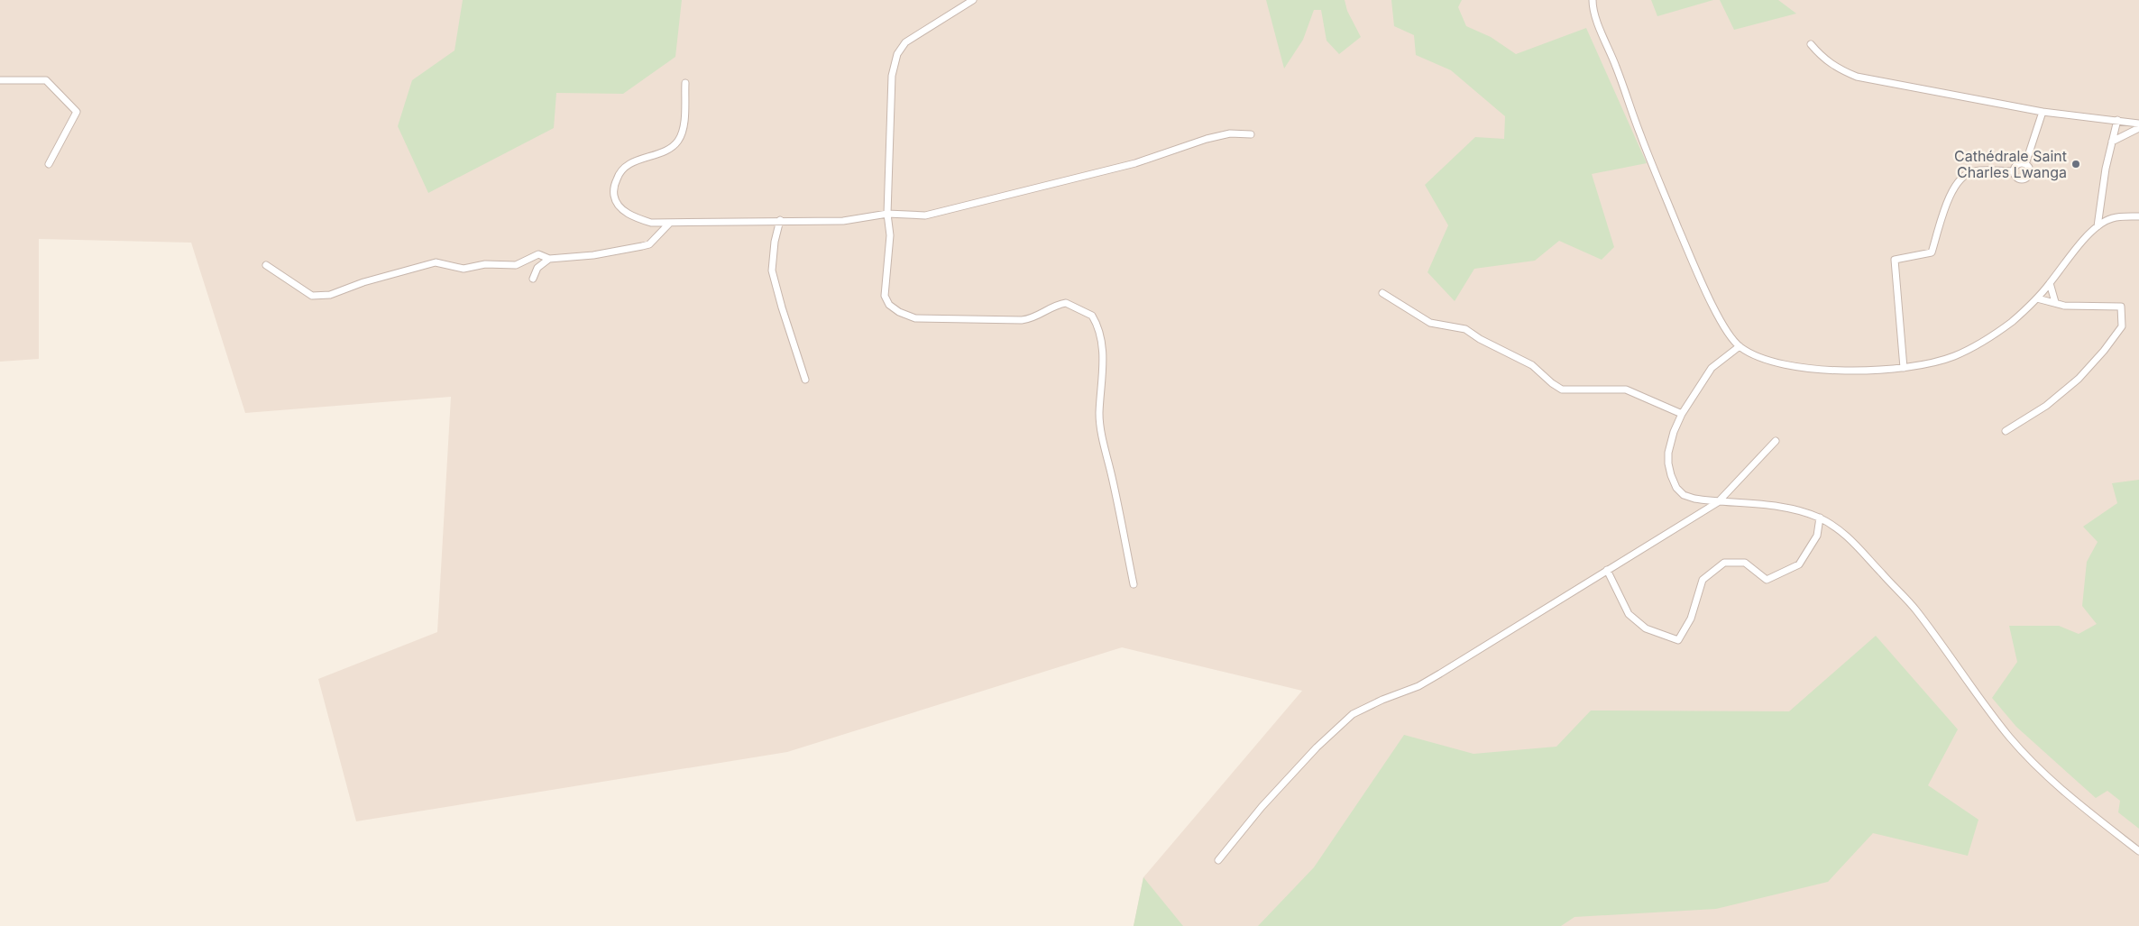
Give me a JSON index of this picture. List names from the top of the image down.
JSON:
{
  "places": ["Cathédrale Saint Charles Lwanga"]
}
